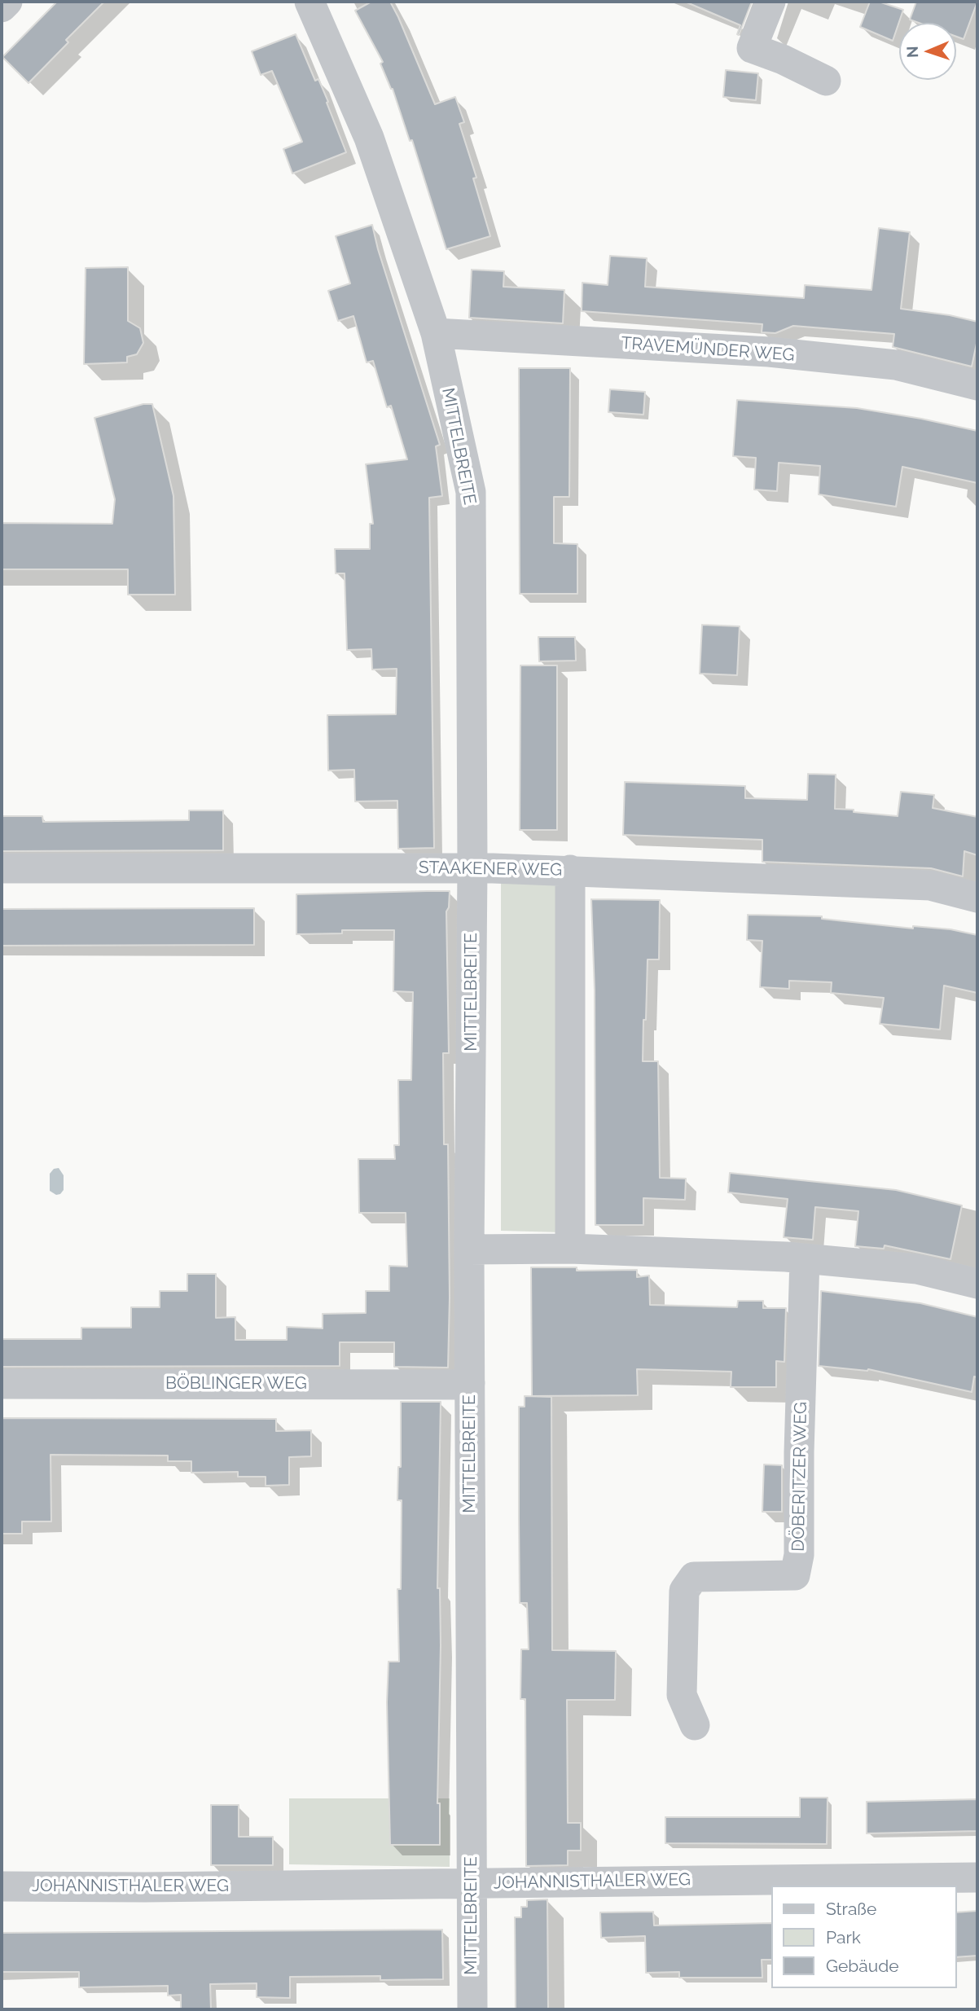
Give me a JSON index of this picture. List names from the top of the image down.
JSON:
{
  "streets": {
    "street": [
      "TRAVEMÜNDER WEG",
      "MITTELBREITE",
      "STAAKENER WEG",
      "BÖBLINGER WEG",
      "DÖBERITZER WEG",
      "JOHANNISTHALER WEG"
    ]
  },
  "crossings": [
    ["TRAVEMÜNDER WEG", "MITTELBREITE"],
    ["MITTELBREITE", "STAAKENER WEG"],
    ["MITTELBREITE", "BÖBLINGER WEG"],
    ["MITTELBREITE", "JOHANNISTHALER WEG"]
  ],
  "legend": ["Straße", "Park", "Gebäude"],
  "north": "left"
}
